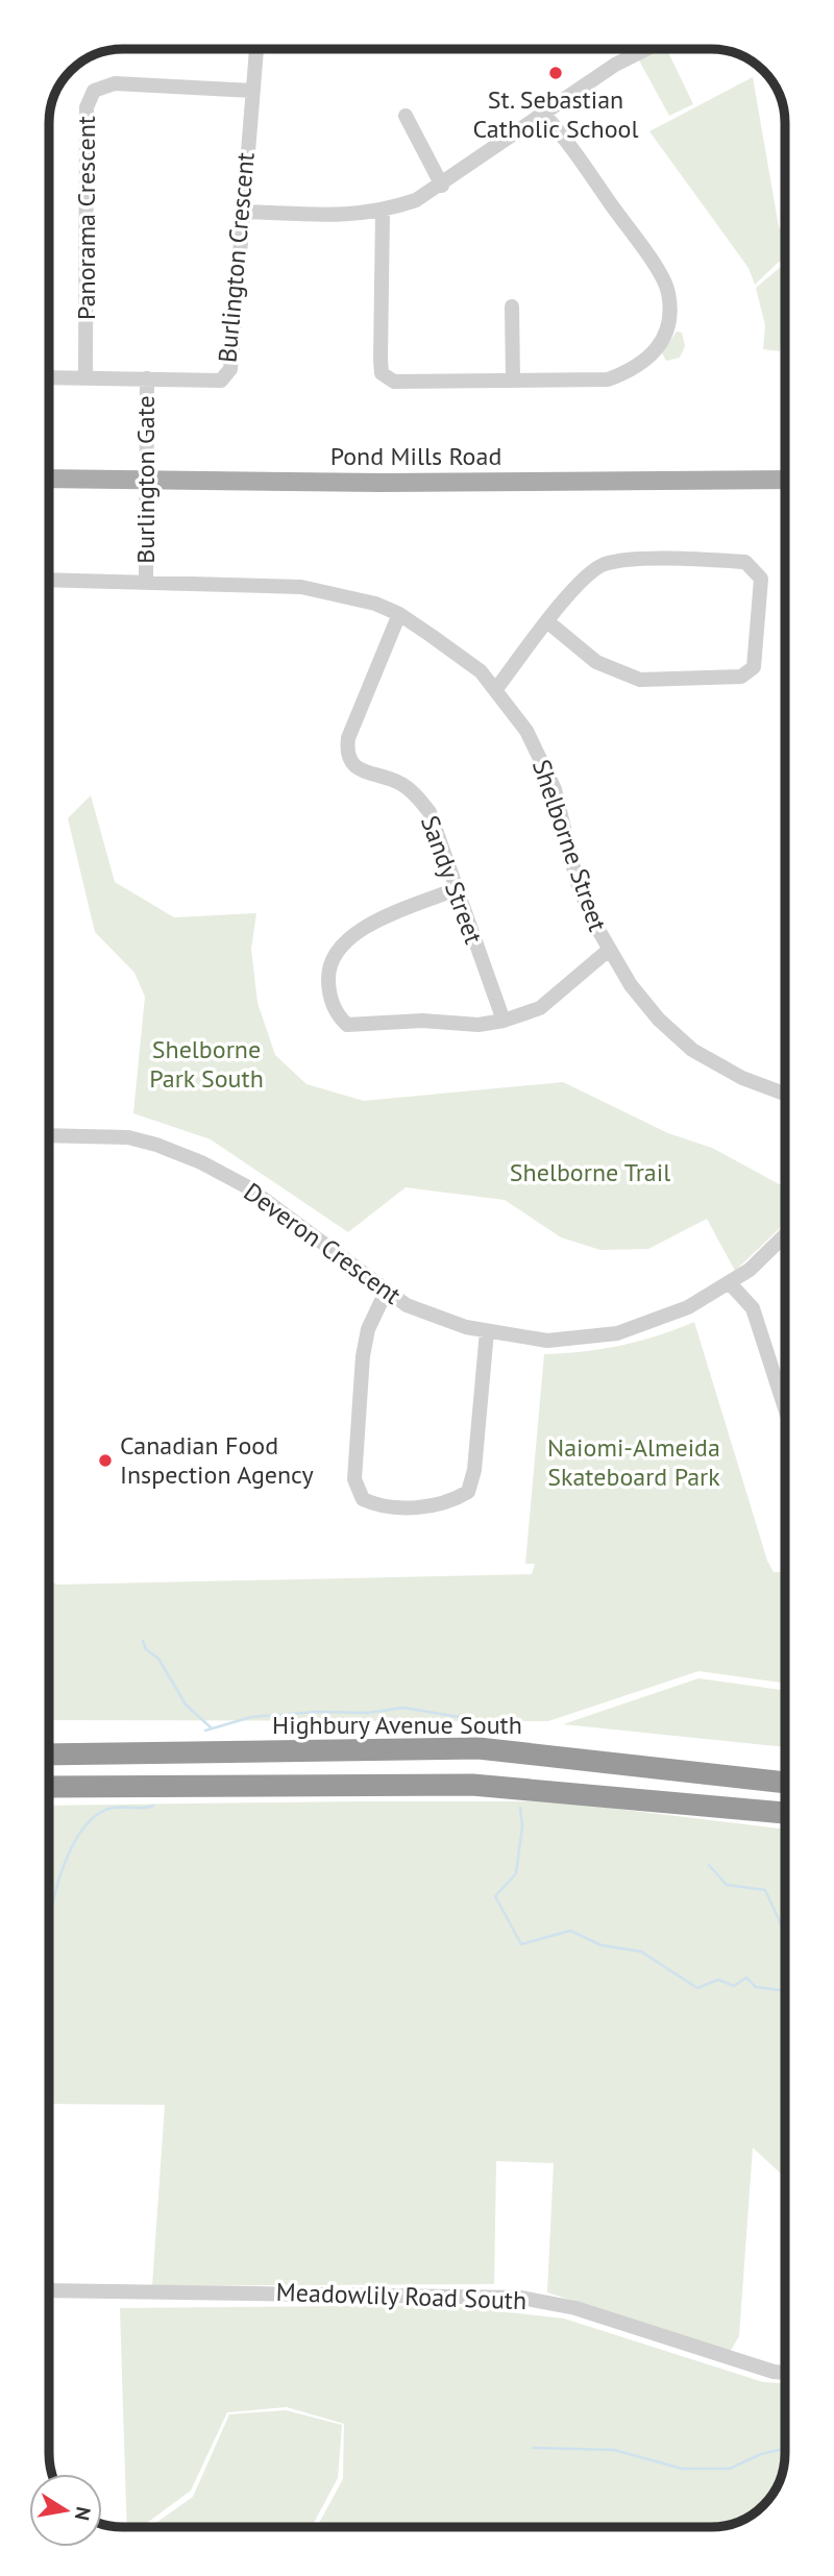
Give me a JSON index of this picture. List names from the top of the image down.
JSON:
{
  "streets": {
    "highway": ["Highbury Avenue South"],
    "main road": ["Pond Mills Road"],
    "street": [
      "Panorama Crescent",
      "Burlington Crescent",
      "Burlington Gate",
      "Shelborne Street",
      "Sandy Street",
      "Deveron Crescent",
      "Meadowlily Road South"
    ]
  },
  "crossings": [
    ["Panorama Crescent", "Burlington Crescent"],
    ["Burlington Crescent", "Burlington Gate"],
    ["Pond Mills Road", "Burlington Gate"],
    ["Burlington Gate", "Shelborne Street"],
    ["Shelborne Street", "Sandy Street"]
  ],
  "parks": ["Shelborne Park South", "Shelborne Trail", "Naiomi-Almeida Skateboard Park"],
  "places": ["St. Sebastian Catholic School", "Canadian Food Inspection Agency"],
  "north": "right"
}
